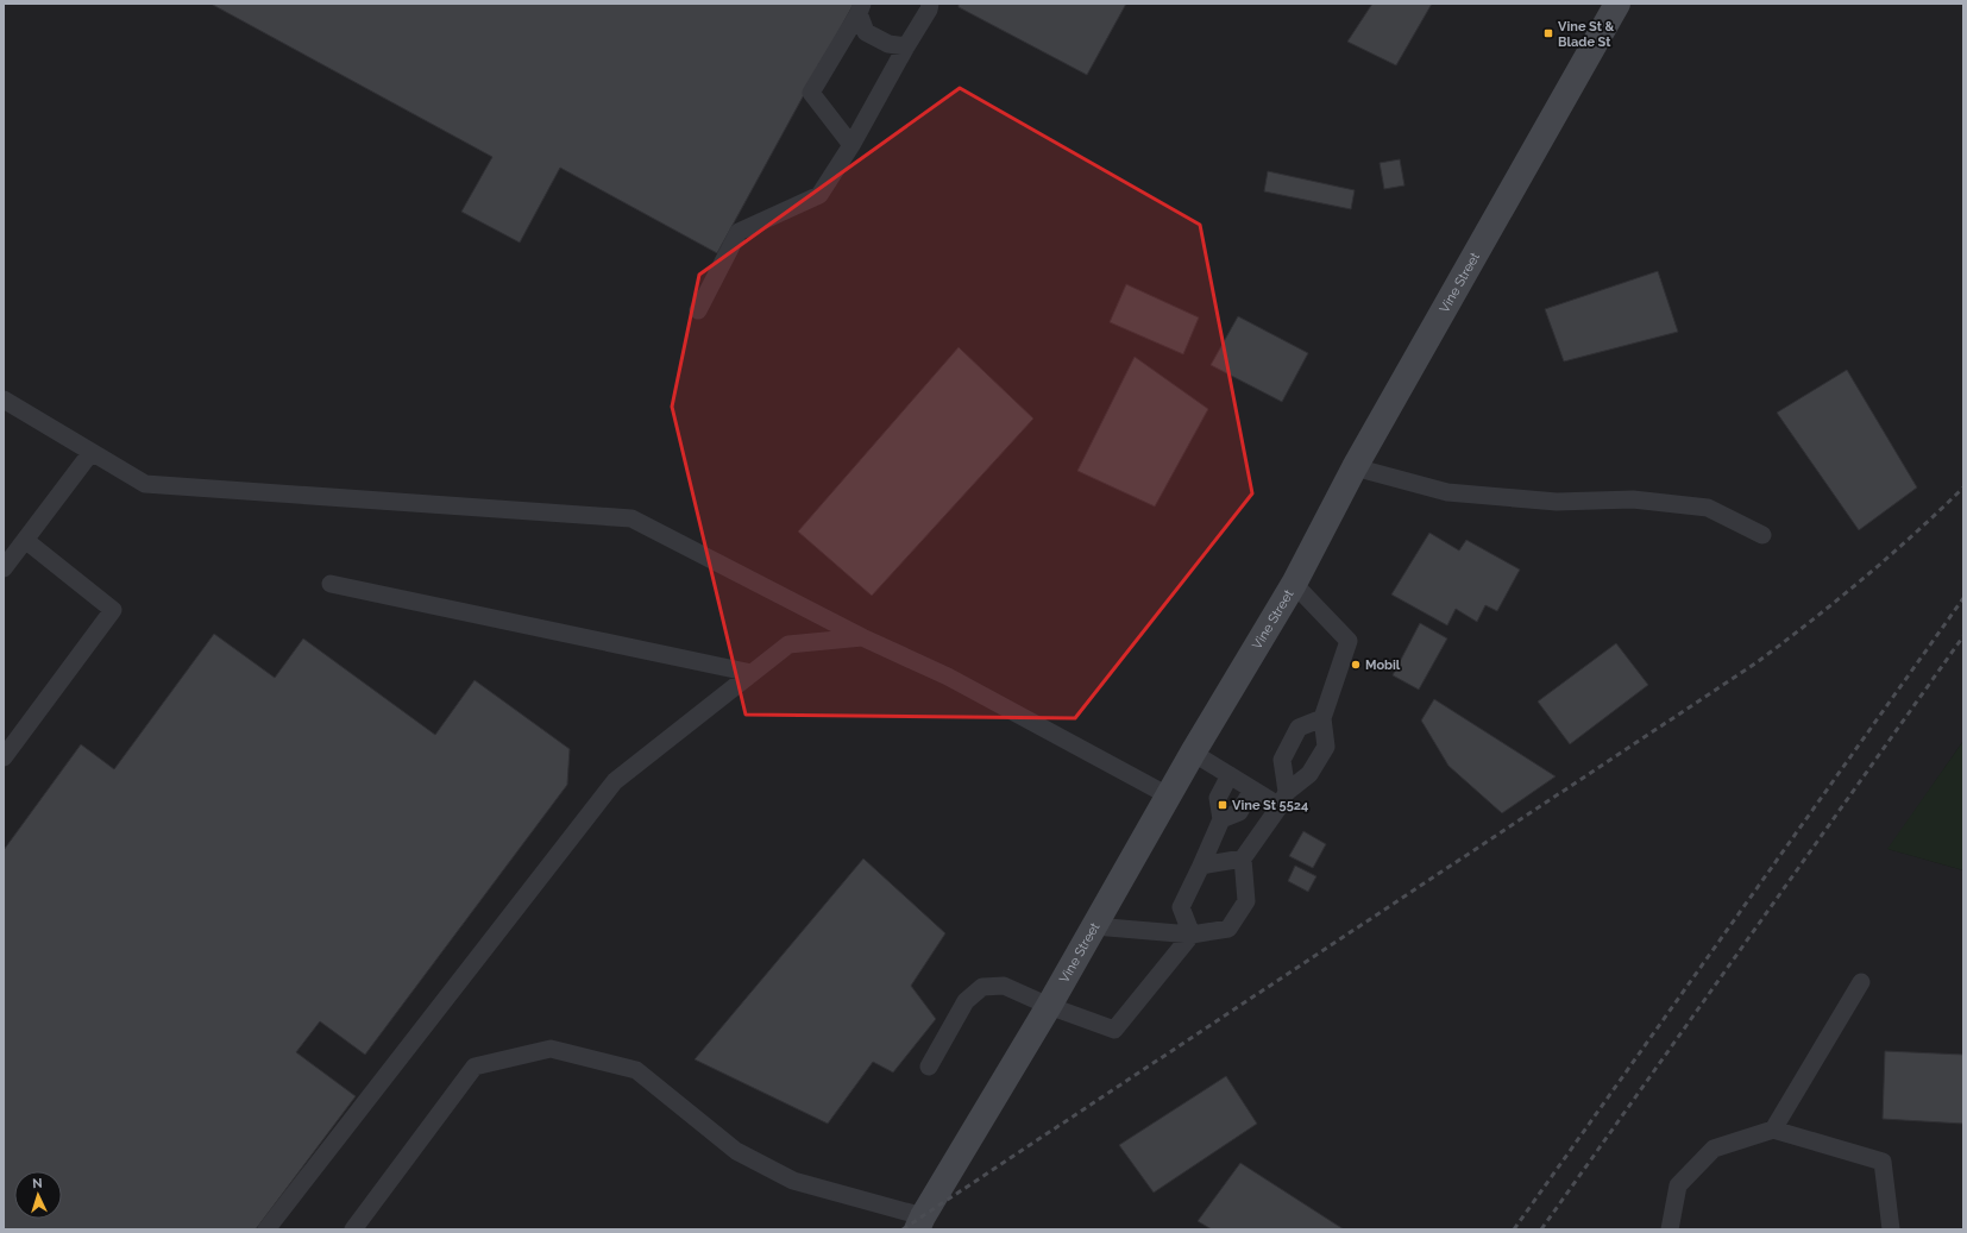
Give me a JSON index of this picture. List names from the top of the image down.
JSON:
{
  "streets": {
    "main road": ["Vine Street"]
  },
  "places": {
    "transit": ["Vine St & Blade St", "Vine St 5524"],
    "other": ["Mobil"]
  },
  "north": "top"
}
